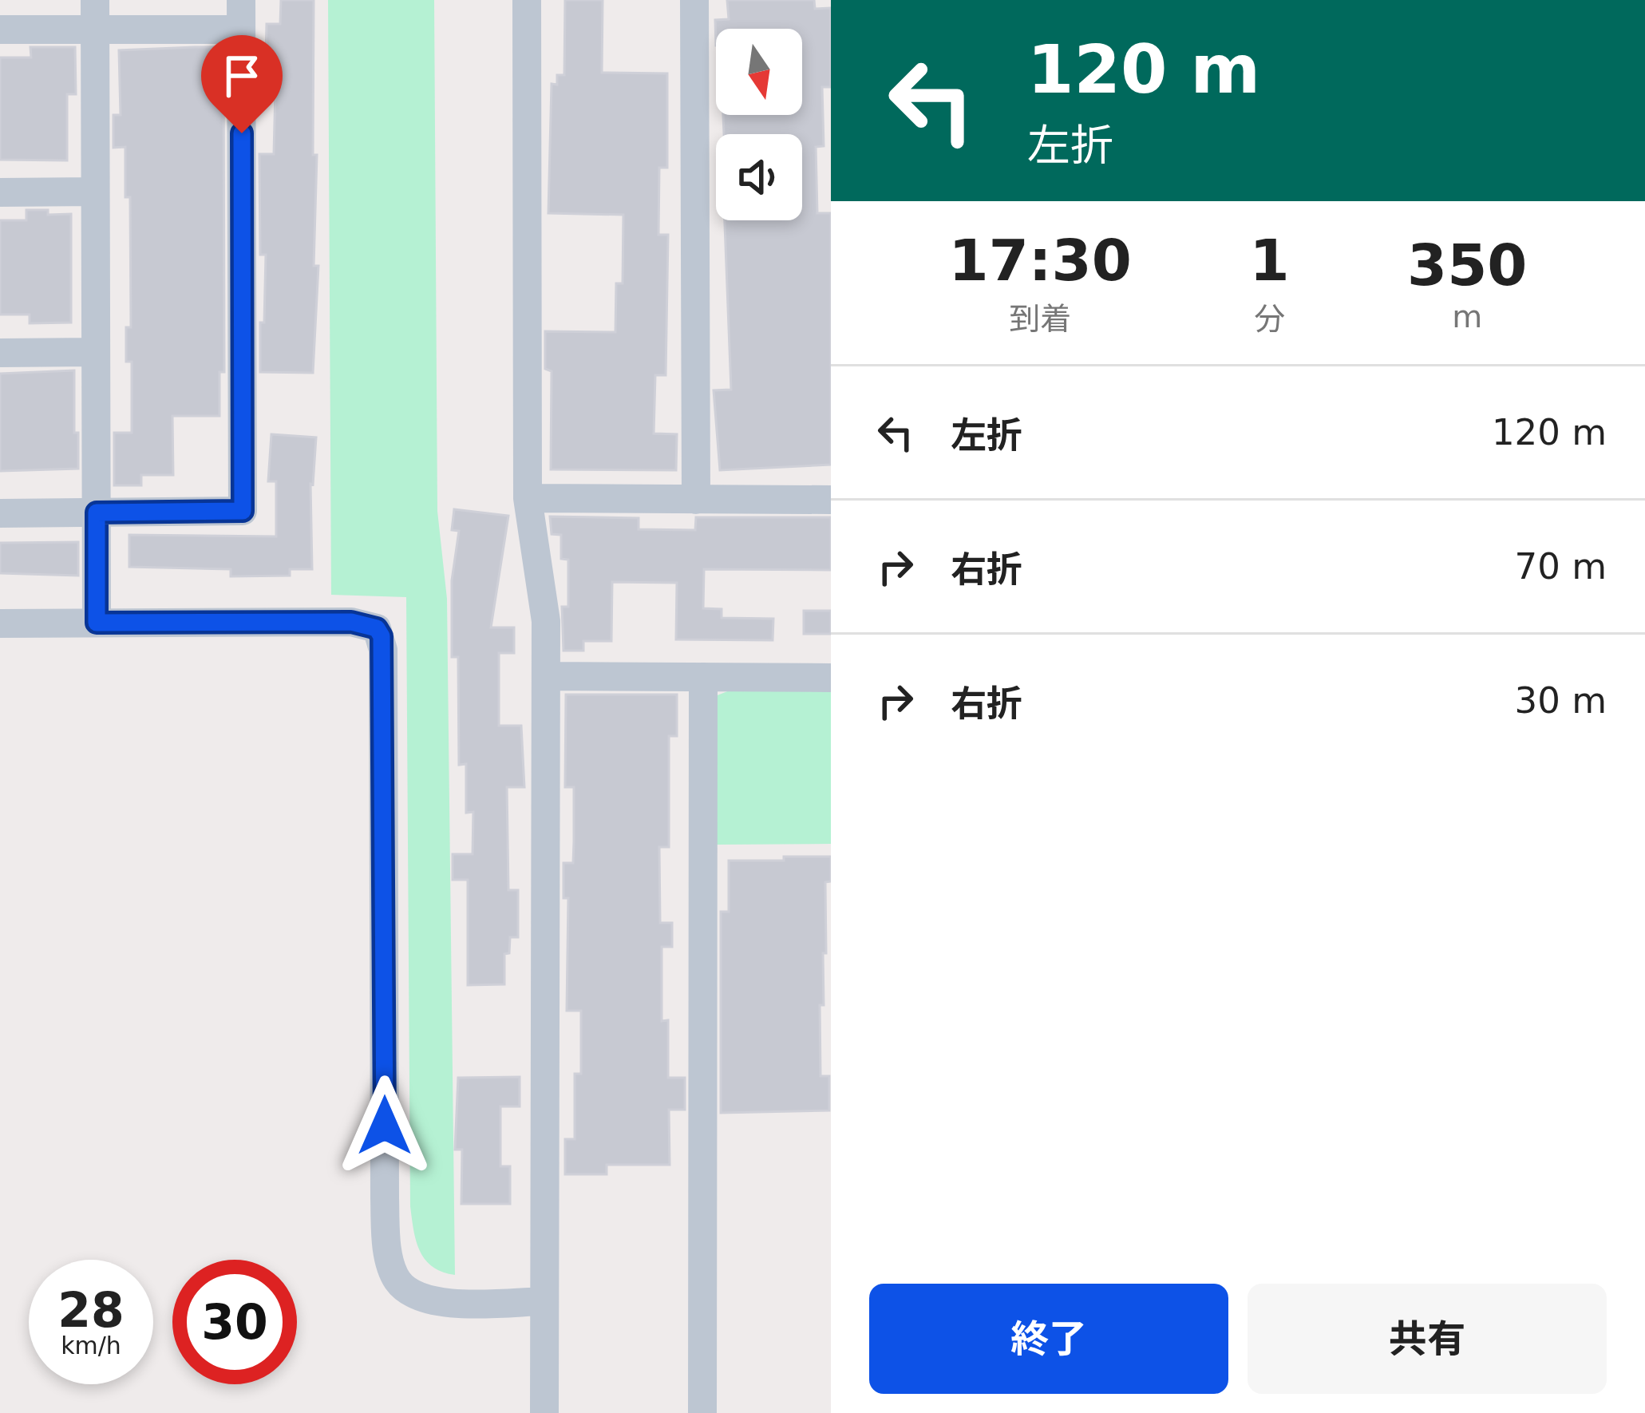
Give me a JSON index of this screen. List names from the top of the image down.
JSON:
{
  "north": "bottom",
  "page": {
    "turn": ["120 m", "左折"],
    "eta": [
      "17:30",
      "到着",
      "1",
      "分",
      "350",
      "m"
    ],
    "list": [
      {
        "name": "左折",
        "value": "120 m"
      },
      {
        "name": "右折",
        "value": "70 m"
      },
      {
        "name": "右折",
        "value": "30 m"
      }
    ],
    "speed": "28 km/h",
    "limit": "30",
    "buttons": ["終了", "共有"]
  }
}
